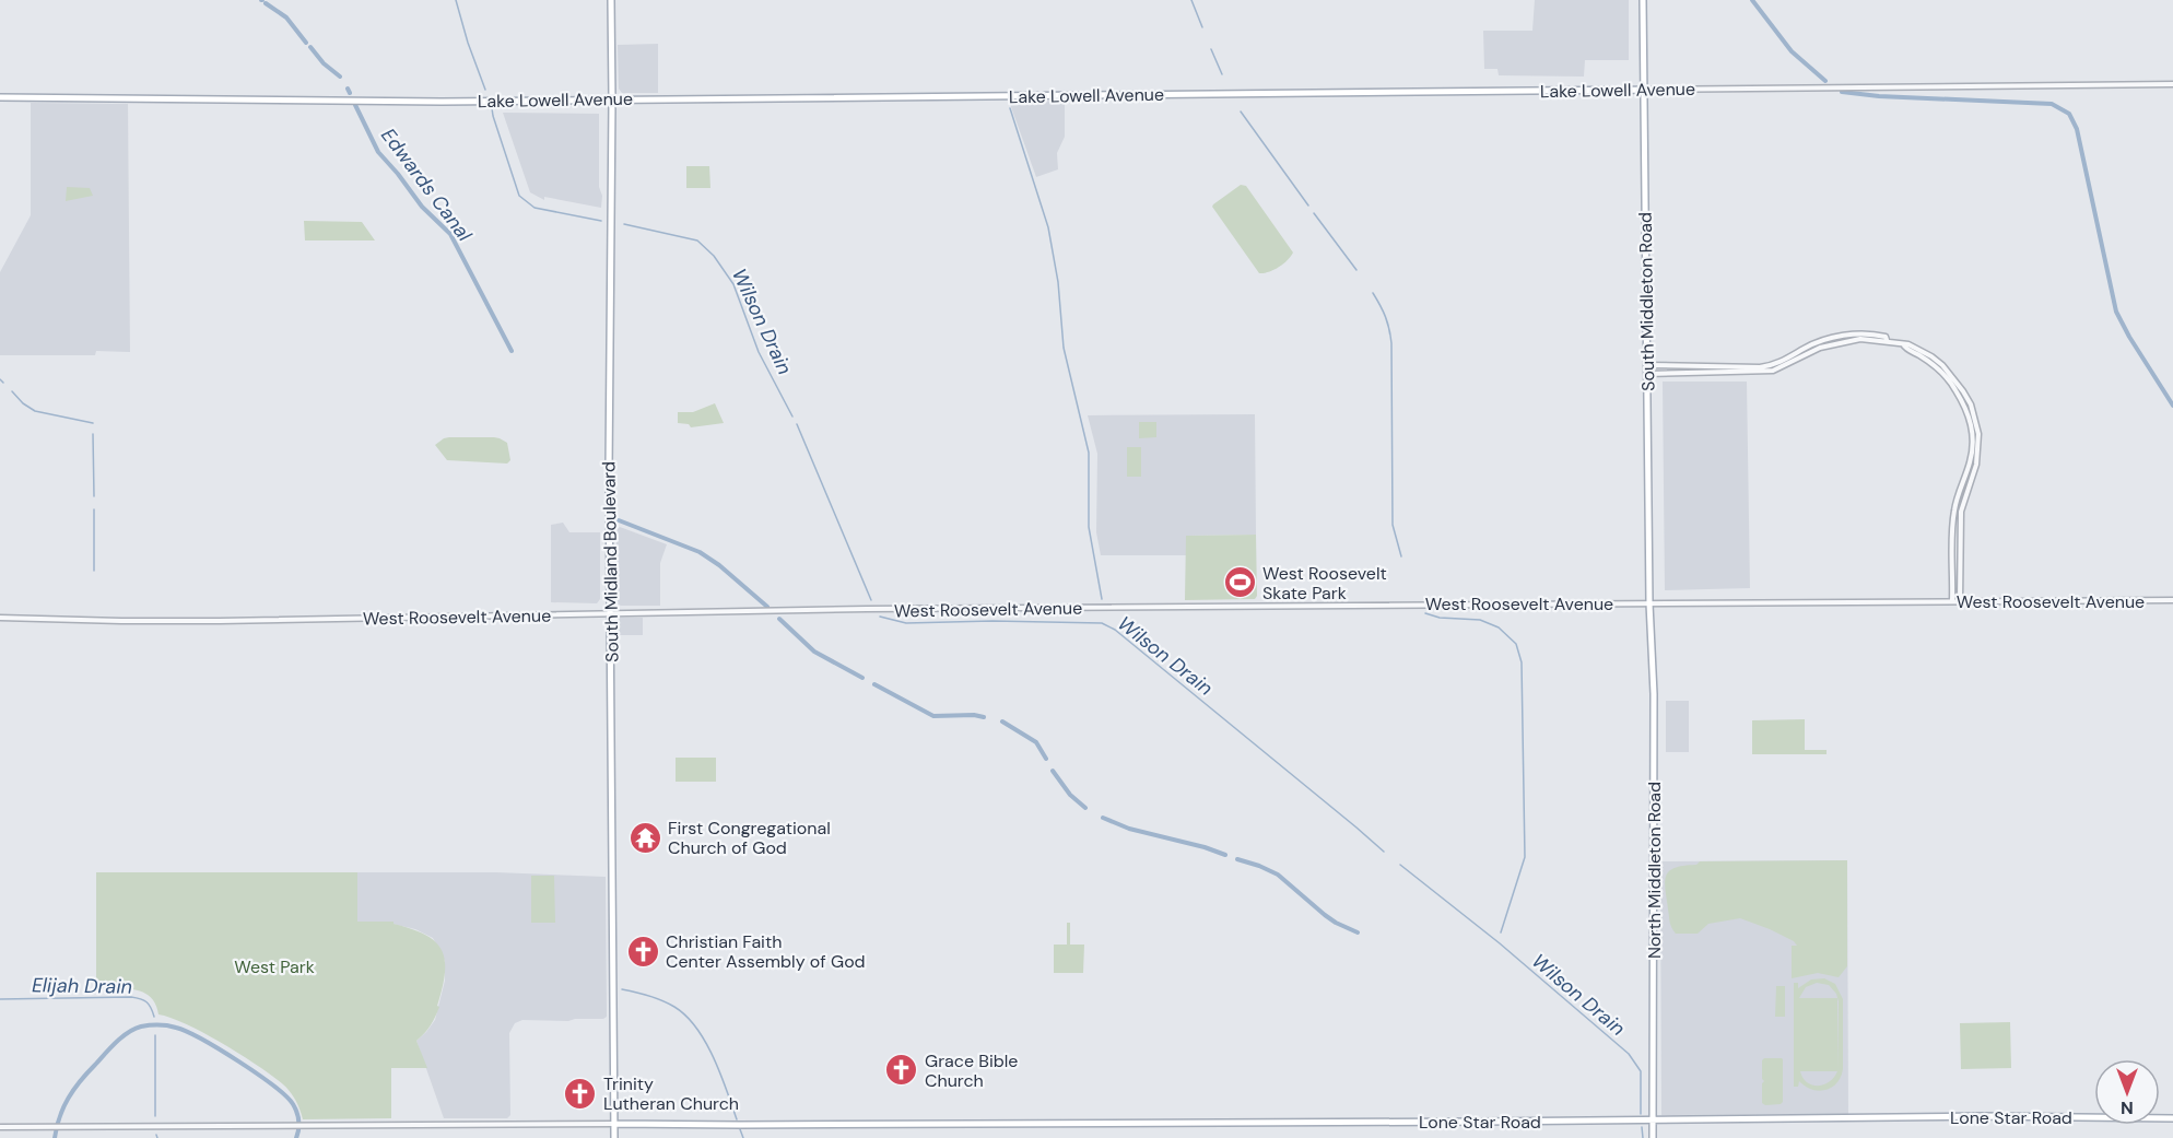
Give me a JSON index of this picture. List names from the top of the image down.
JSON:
{
  "streets": {
    "main road": [
      "Lake Lowell Avenue",
      "South Middleton Road",
      "South Midland Boulevard",
      "North Middleton Road",
      "Lone Star Road"
    ],
    "street": ["West Roosevelt Avenue"]
  },
  "crossings": [
    ["Lake Lowell Avenue", "South Middleton Road"],
    ["Lake Lowell Avenue", "South Midland Boulevard"],
    ["South Middleton Road", "West Roosevelt Avenue"],
    ["South Middleton Road", "North Middleton Road"],
    ["South Midland Boulevard", "West Roosevelt Avenue"],
    ["South Midland Boulevard", "Lone Star Road"],
    ["West Roosevelt Avenue", "North Middleton Road"],
    ["North Middleton Road", "Lone Star Road"]
  ],
  "water": ["Edwards Canal", "Wilson Drain", "Elijah Drain"],
  "parks": ["West Park"],
  "places": {
    "sports": ["West Roosevelt Skate Park"],
    "temple": ["First Congregational Church of God"],
    "church": ["Christian Faith Center Assembly of God", "Grace Bible Church", "Trinity Lutheran Church"]
  },
  "north": "bottom"
}
